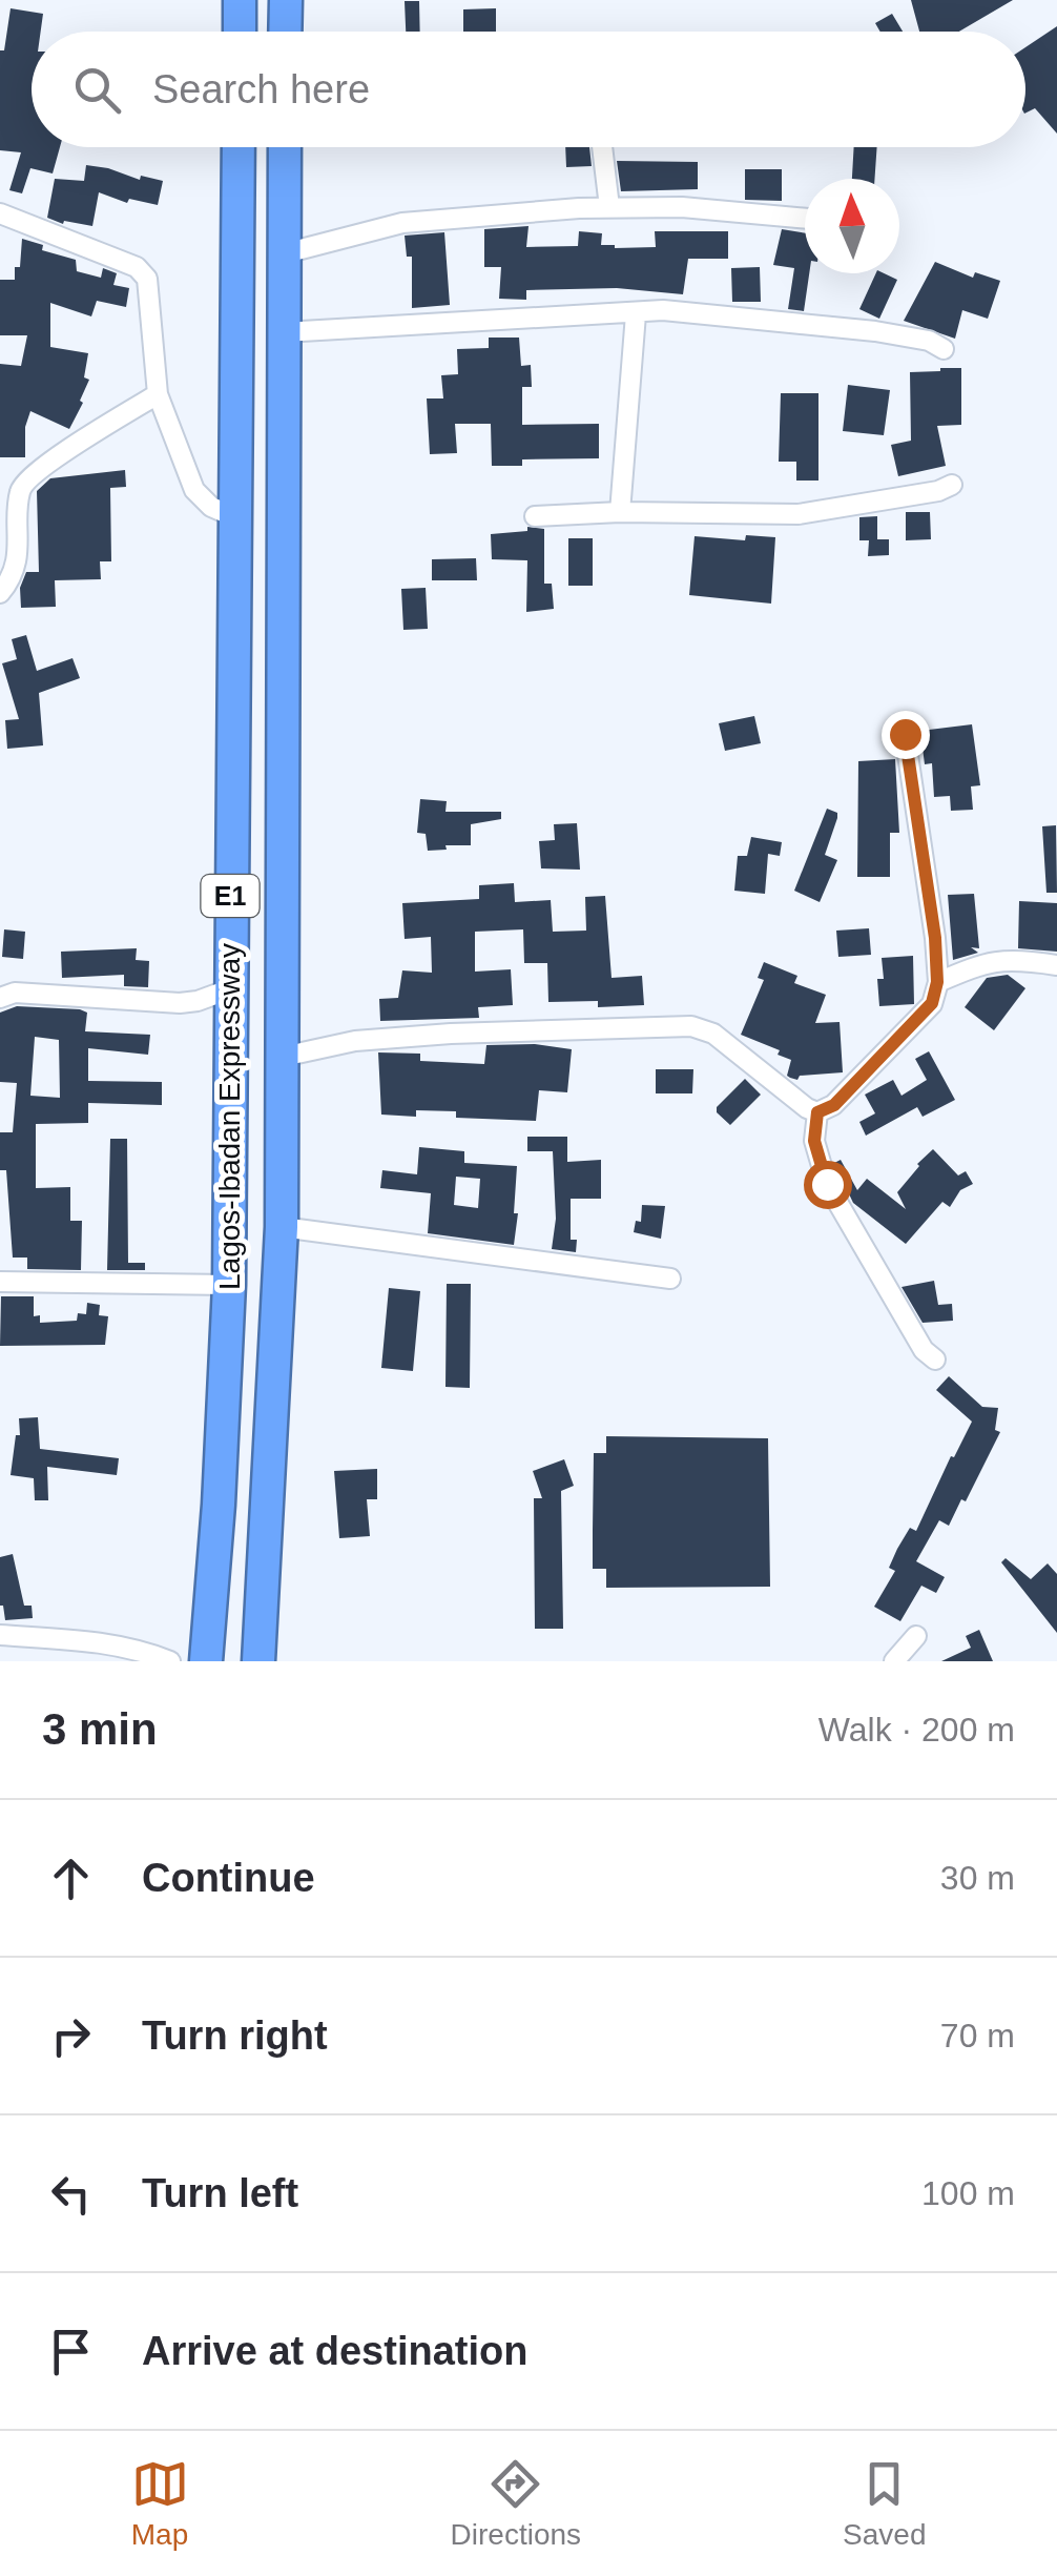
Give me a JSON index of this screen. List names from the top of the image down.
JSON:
{
  "streets": {
    "highway": ["E1", "Lagos-Ibadan Expressway"]
  },
  "north": "top",
  "page": {
    "search": "Search here",
    "heading": ["3 min", "Walk · 200 m"],
    "list": [
      ["Continue", "30 m"],
      ["Turn right", "70 m"],
      ["Turn left", "100 m"],
      "Arrive at destination"
    ],
    "nav": ["Map", "Directions", "Saved"]
  }
}
